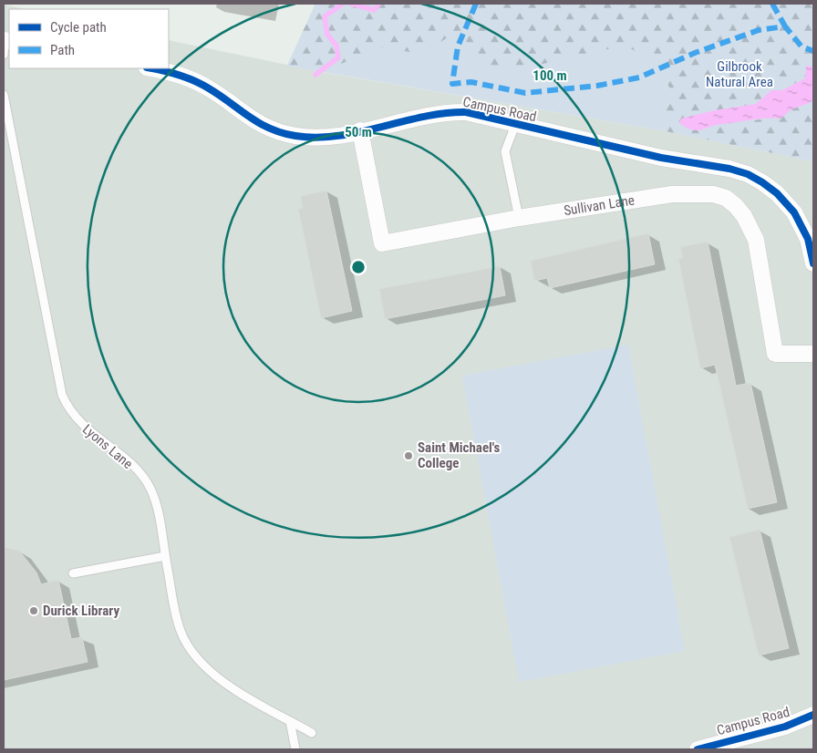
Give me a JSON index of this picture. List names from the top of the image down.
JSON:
{
  "streets": {
    "street": ["Campus Road", "Sullivan Lane"],
    "lane": ["Lyons Lane"]
  },
  "crossings": [
    ["Campus Road", "Sullivan Lane"]
  ],
  "parks": ["Gilbrook Natural Area"],
  "places": ["Saint Michael's College", "Durick Library"],
  "legend": ["Cycle path", "Path"],
  "rings": ["100 m", "50 m"]
}
